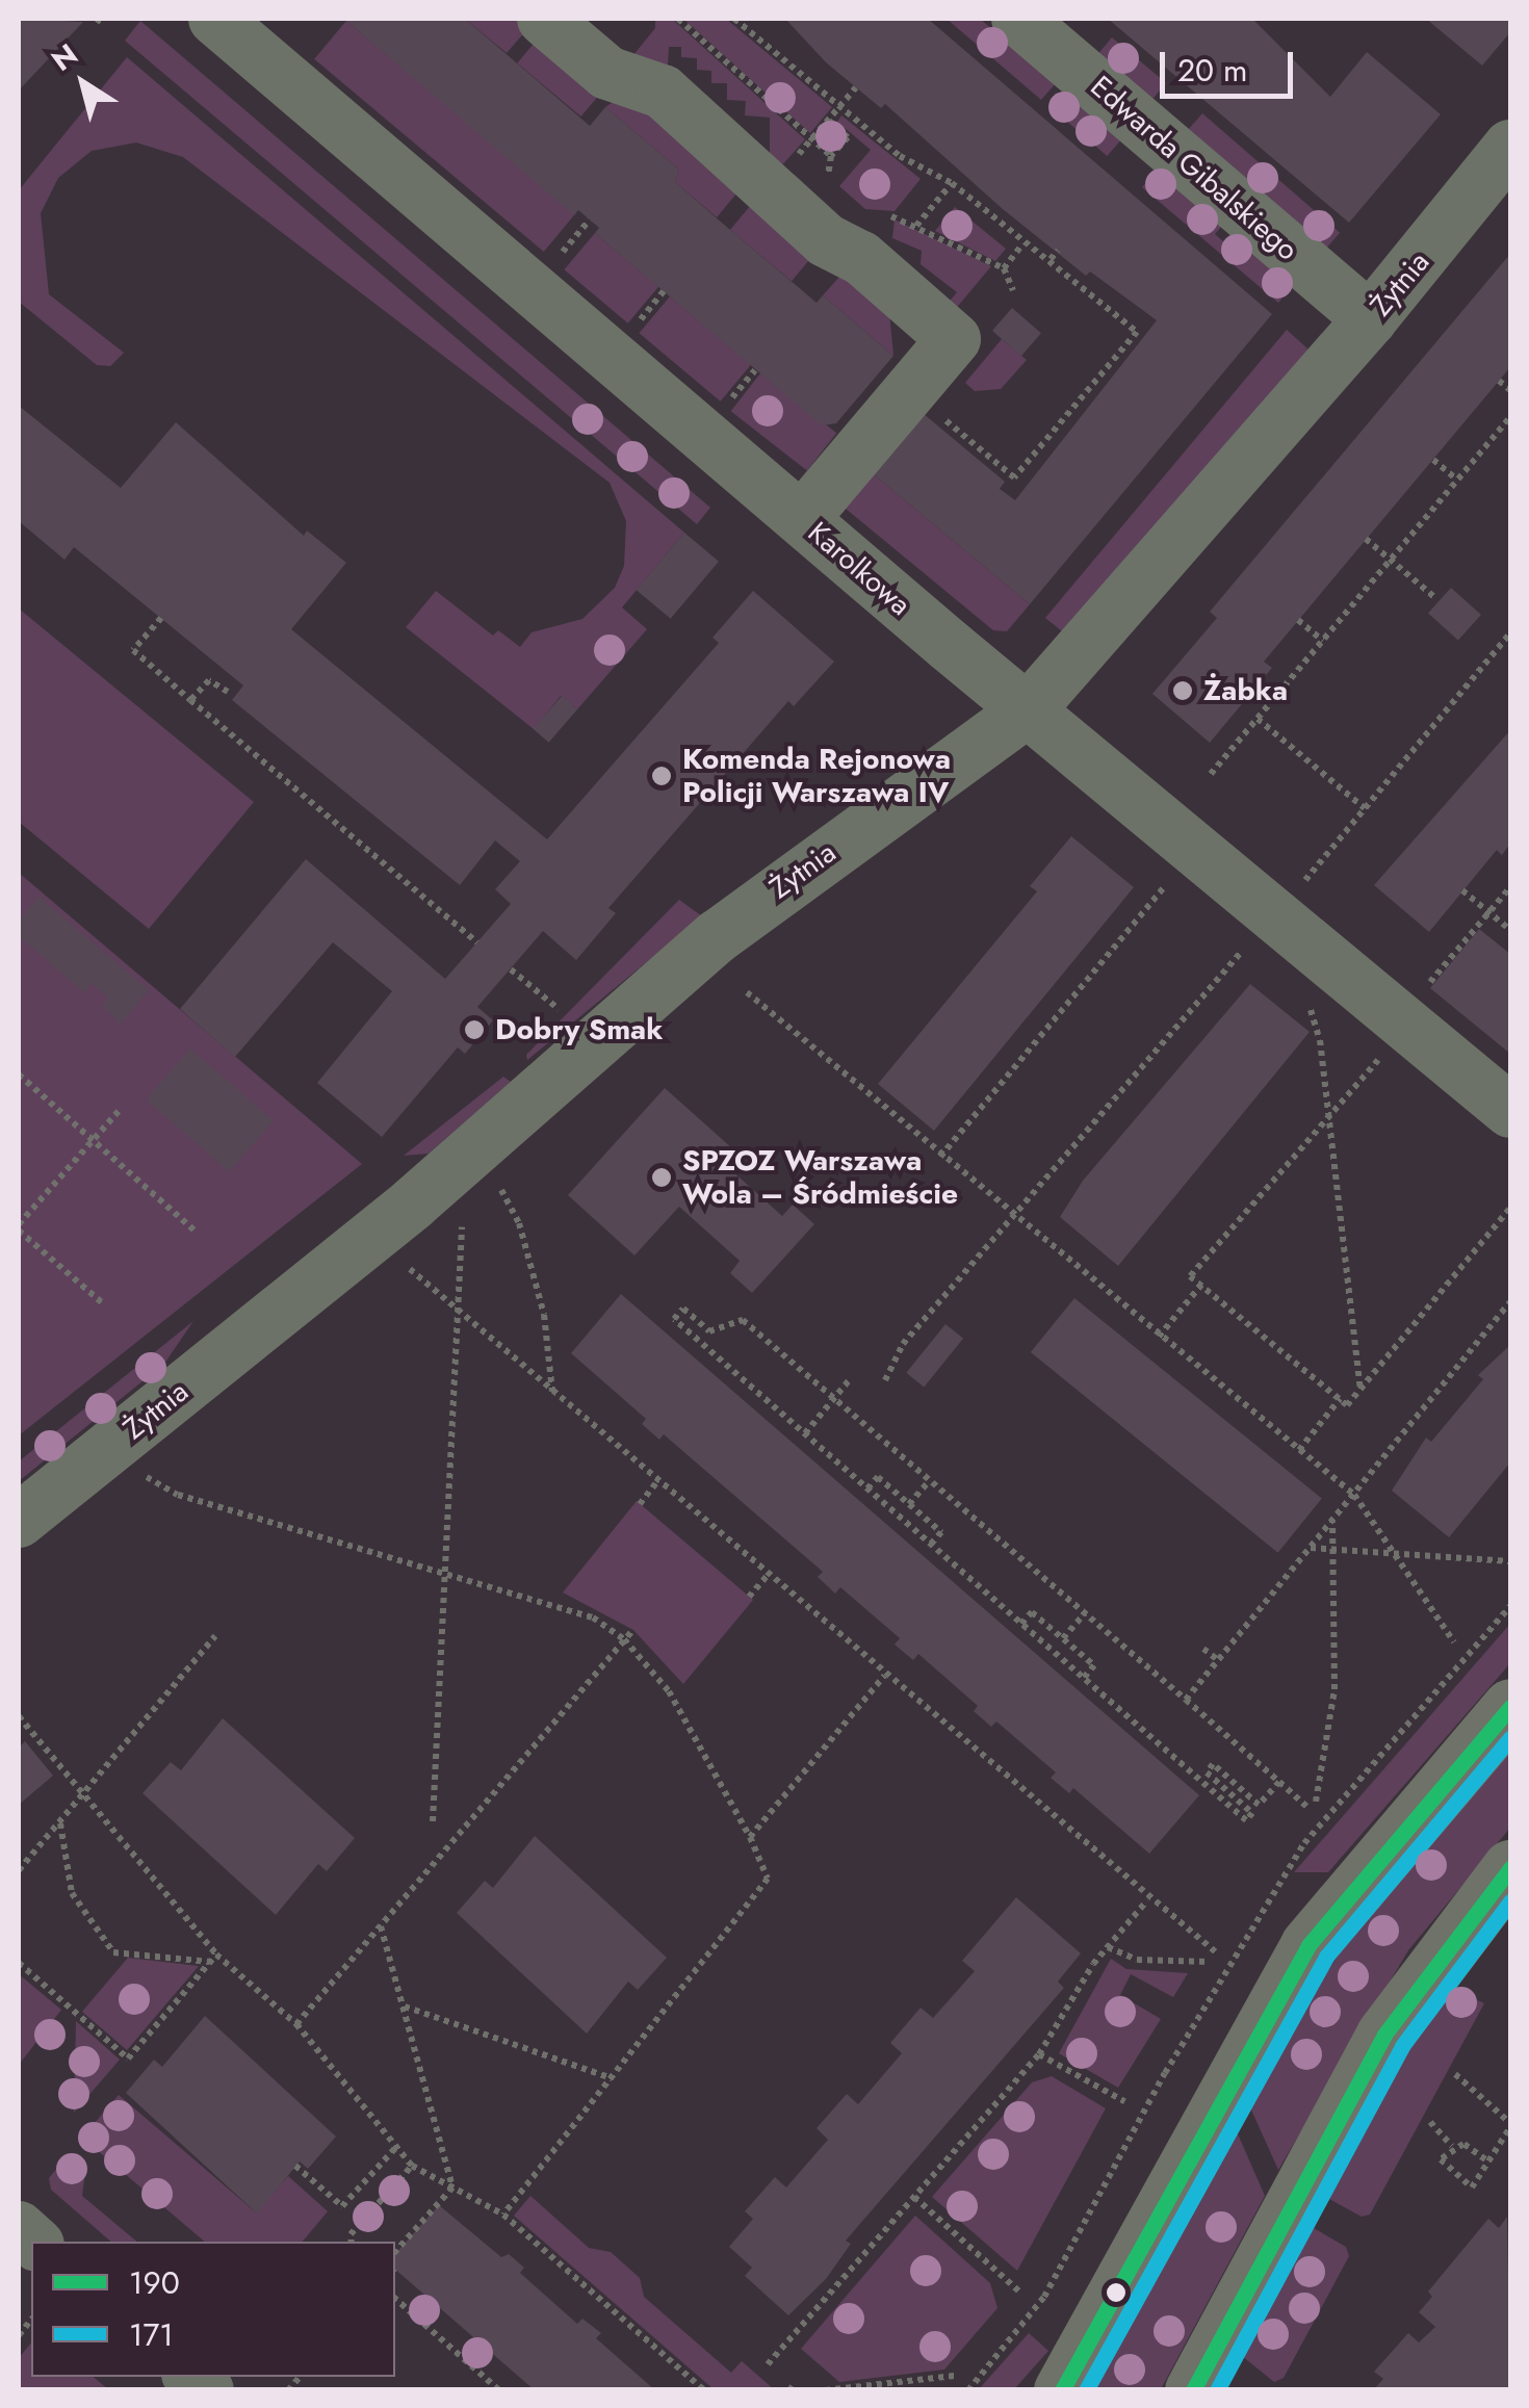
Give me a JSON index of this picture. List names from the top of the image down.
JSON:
{
  "streets": {
    "street": ["Edwarda Gibalskiego", "Żytnia", "Karolkowa"]
  },
  "crossings": [
    ["Edwarda Gibalskiego", "Żytnia"],
    ["Żytnia", "Karolkowa"]
  ],
  "places": [
    "Żabka",
    "Komenda Rejonowa Policji Warszawa IV",
    "Dobry Smak",
    "SPZOZ Warszawa Wola – Śródmieście"
  ],
  "lines": ["transit line 190", "transit line 171"],
  "legend": ["190", "171"],
  "scale_bar": "20 m",
  "north": "top left"
}
